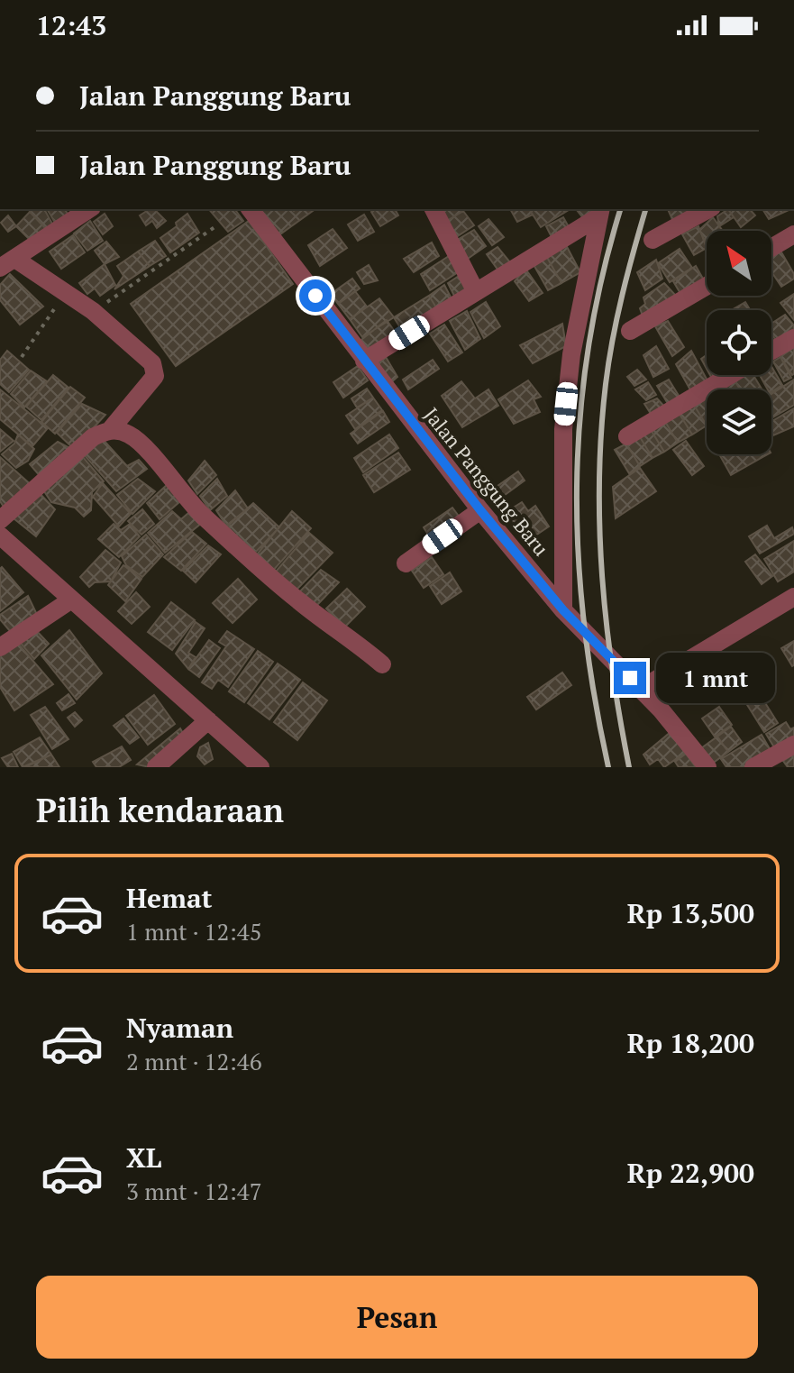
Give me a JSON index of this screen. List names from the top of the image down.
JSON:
{
  "streets": {
    "street": ["Jalan Panggung Baru"]
  },
  "north": "top left",
  "page": {
    "status": "12:43",
    "banner": ["Jalan Panggung Baru", "Jalan Panggung Baru"],
    "bubble": "1 mnt",
    "heading": "Pilih kendaraan",
    "list": [
      {
        "name": "Hemat",
        "note": "1 mnt · 12:45",
        "value": "Rp 13,500"
      },
      {
        "name": "Nyaman",
        "note": "2 mnt · 12:46",
        "value": "Rp 18,200"
      },
      {
        "name": "XL",
        "note": "3 mnt · 12:47",
        "value": "Rp 22,900"
      }
    ],
    "buttons": "Pesan"
  }
}
